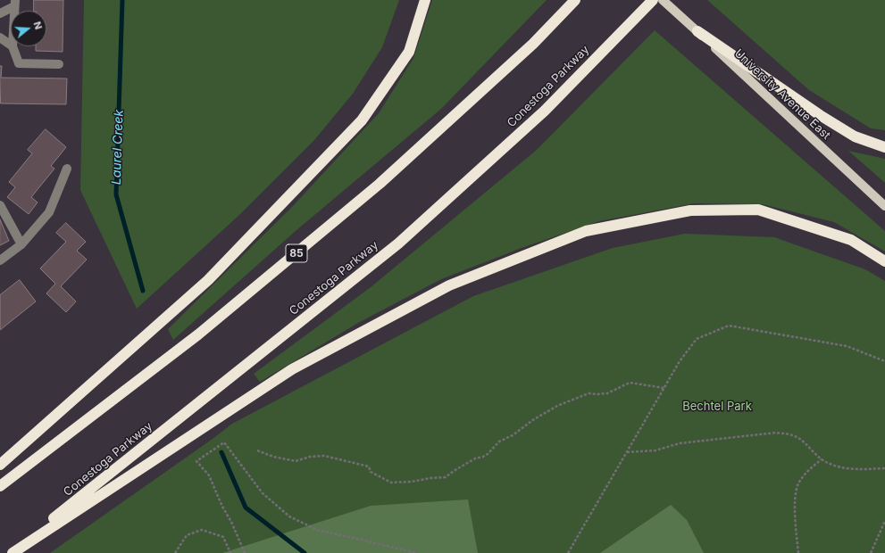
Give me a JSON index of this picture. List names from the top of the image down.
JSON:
{
  "streets": {
    "highway": ["Conestoga Parkway", "85"],
    "main road": ["University Avenue East"]
  },
  "water": ["Laurel Creek"],
  "parks": ["Bechtel Park"],
  "north": "right"
}
